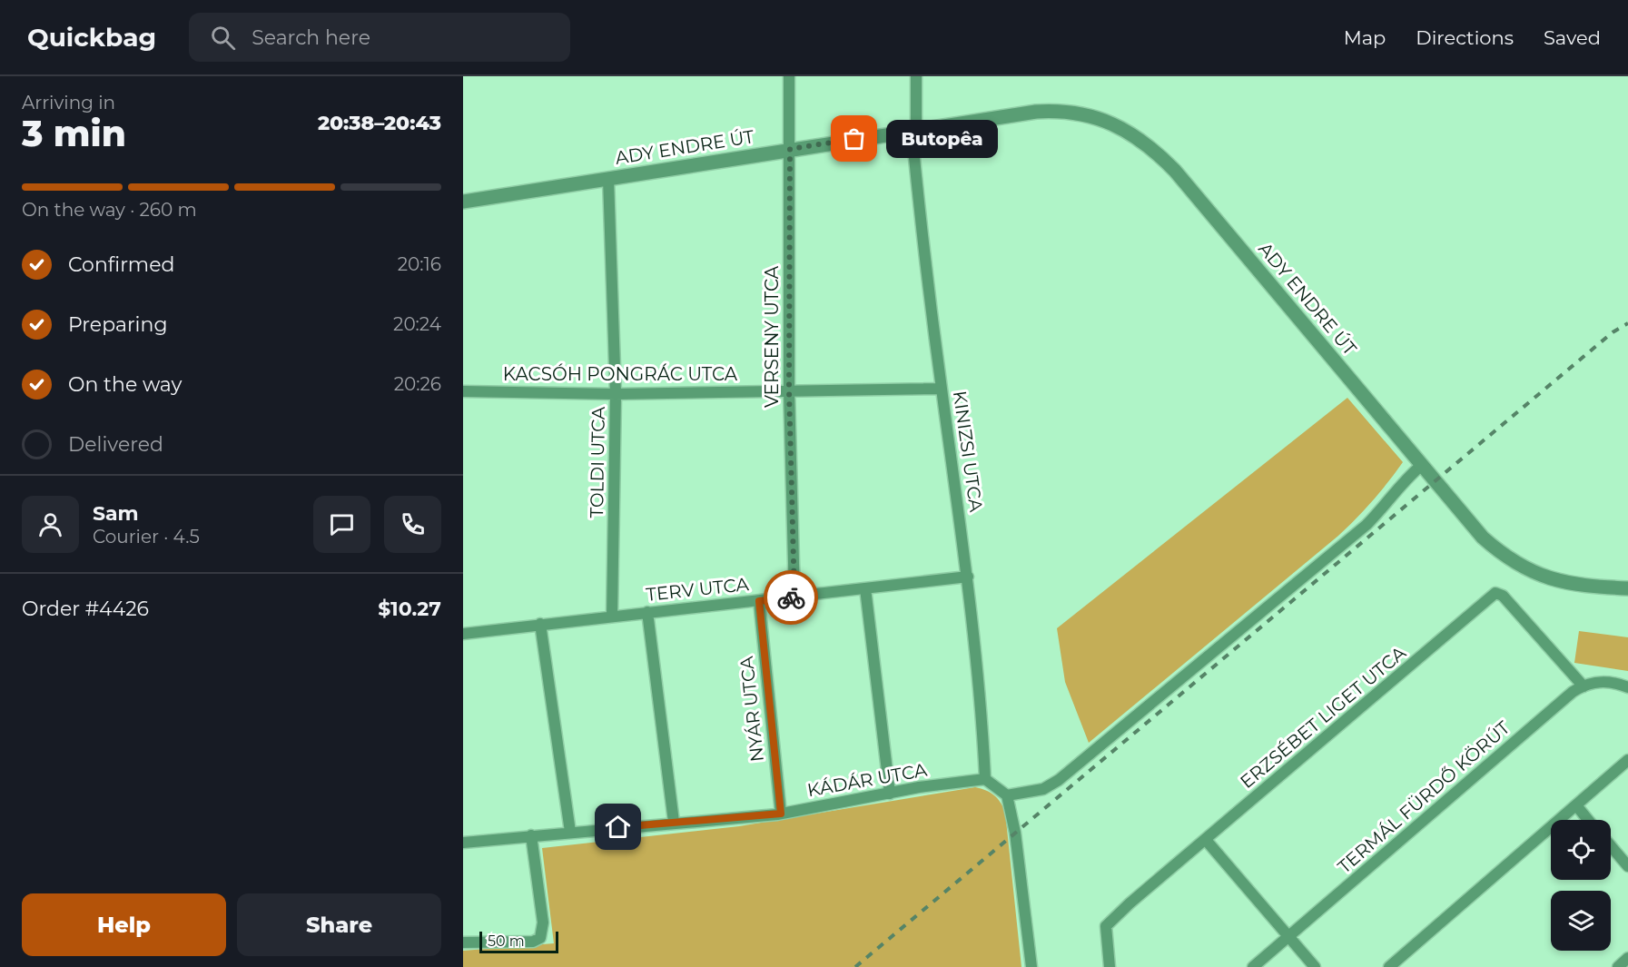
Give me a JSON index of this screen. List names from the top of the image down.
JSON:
{
  "streets": {
    "street": [
      "ADY ENDRE ÚT",
      "VERSENY UTCA",
      "KACSÓH PONGRÁC UTCA",
      "KINIZSI UTCA",
      "TOLDI UTCA",
      "TERV UTCA",
      "NYÁR UTCA",
      "ERZSÉBET LIGET UTCA",
      "KÁDÁR UTCA",
      "TERMÁL FÜRDŐ KÖRÚT"
    ]
  },
  "crossings": [
    ["ADY ENDRE ÚT", "VERSENY UTCA"],
    ["ADY ENDRE ÚT", "KINIZSI UTCA"],
    ["ADY ENDRE ÚT", "TOLDI UTCA"],
    ["VERSENY UTCA", "KACSÓH PONGRÁC UTCA"],
    ["VERSENY UTCA", "TERV UTCA"],
    ["KACSÓH PONGRÁC UTCA", "KINIZSI UTCA"],
    ["KACSÓH PONGRÁC UTCA", "TOLDI UTCA"],
    ["KINIZSI UTCA", "TERV UTCA"],
    ["KINIZSI UTCA", "KÁDÁR UTCA"],
    ["TOLDI UTCA", "TERV UTCA"],
    ["TERV UTCA", "NYÁR UTCA"],
    ["NYÁR UTCA", "KÁDÁR UTCA"],
    ["ERZSÉBET LIGET UTCA", "TERMÁL FÜRDŐ KÖRÚT"]
  ],
  "places": ["Butopêa"],
  "scale_bar": "50 m",
  "page": {
    "header": "Quickbag",
    "search": "Search here",
    "nav": ["Map", "Directions", "Saved"],
    "heading": ["3 min", "Arriving in", "20:38–20:43"],
    "panel": [
      "Sam",
      "Courier · 4.5",
      "Order #4426",
      "$10.27"
    ],
    "bubble": "Butopêa",
    "bar": "On the way · 260 m",
    "list": [
      ["Confirmed", "20:16"],
      ["Preparing", "20:24"],
      ["On the way", "20:26"],
      "Delivered"
    ],
    "buttons": ["Help", "Share"],
    "scale": "50 m"
  }
}
